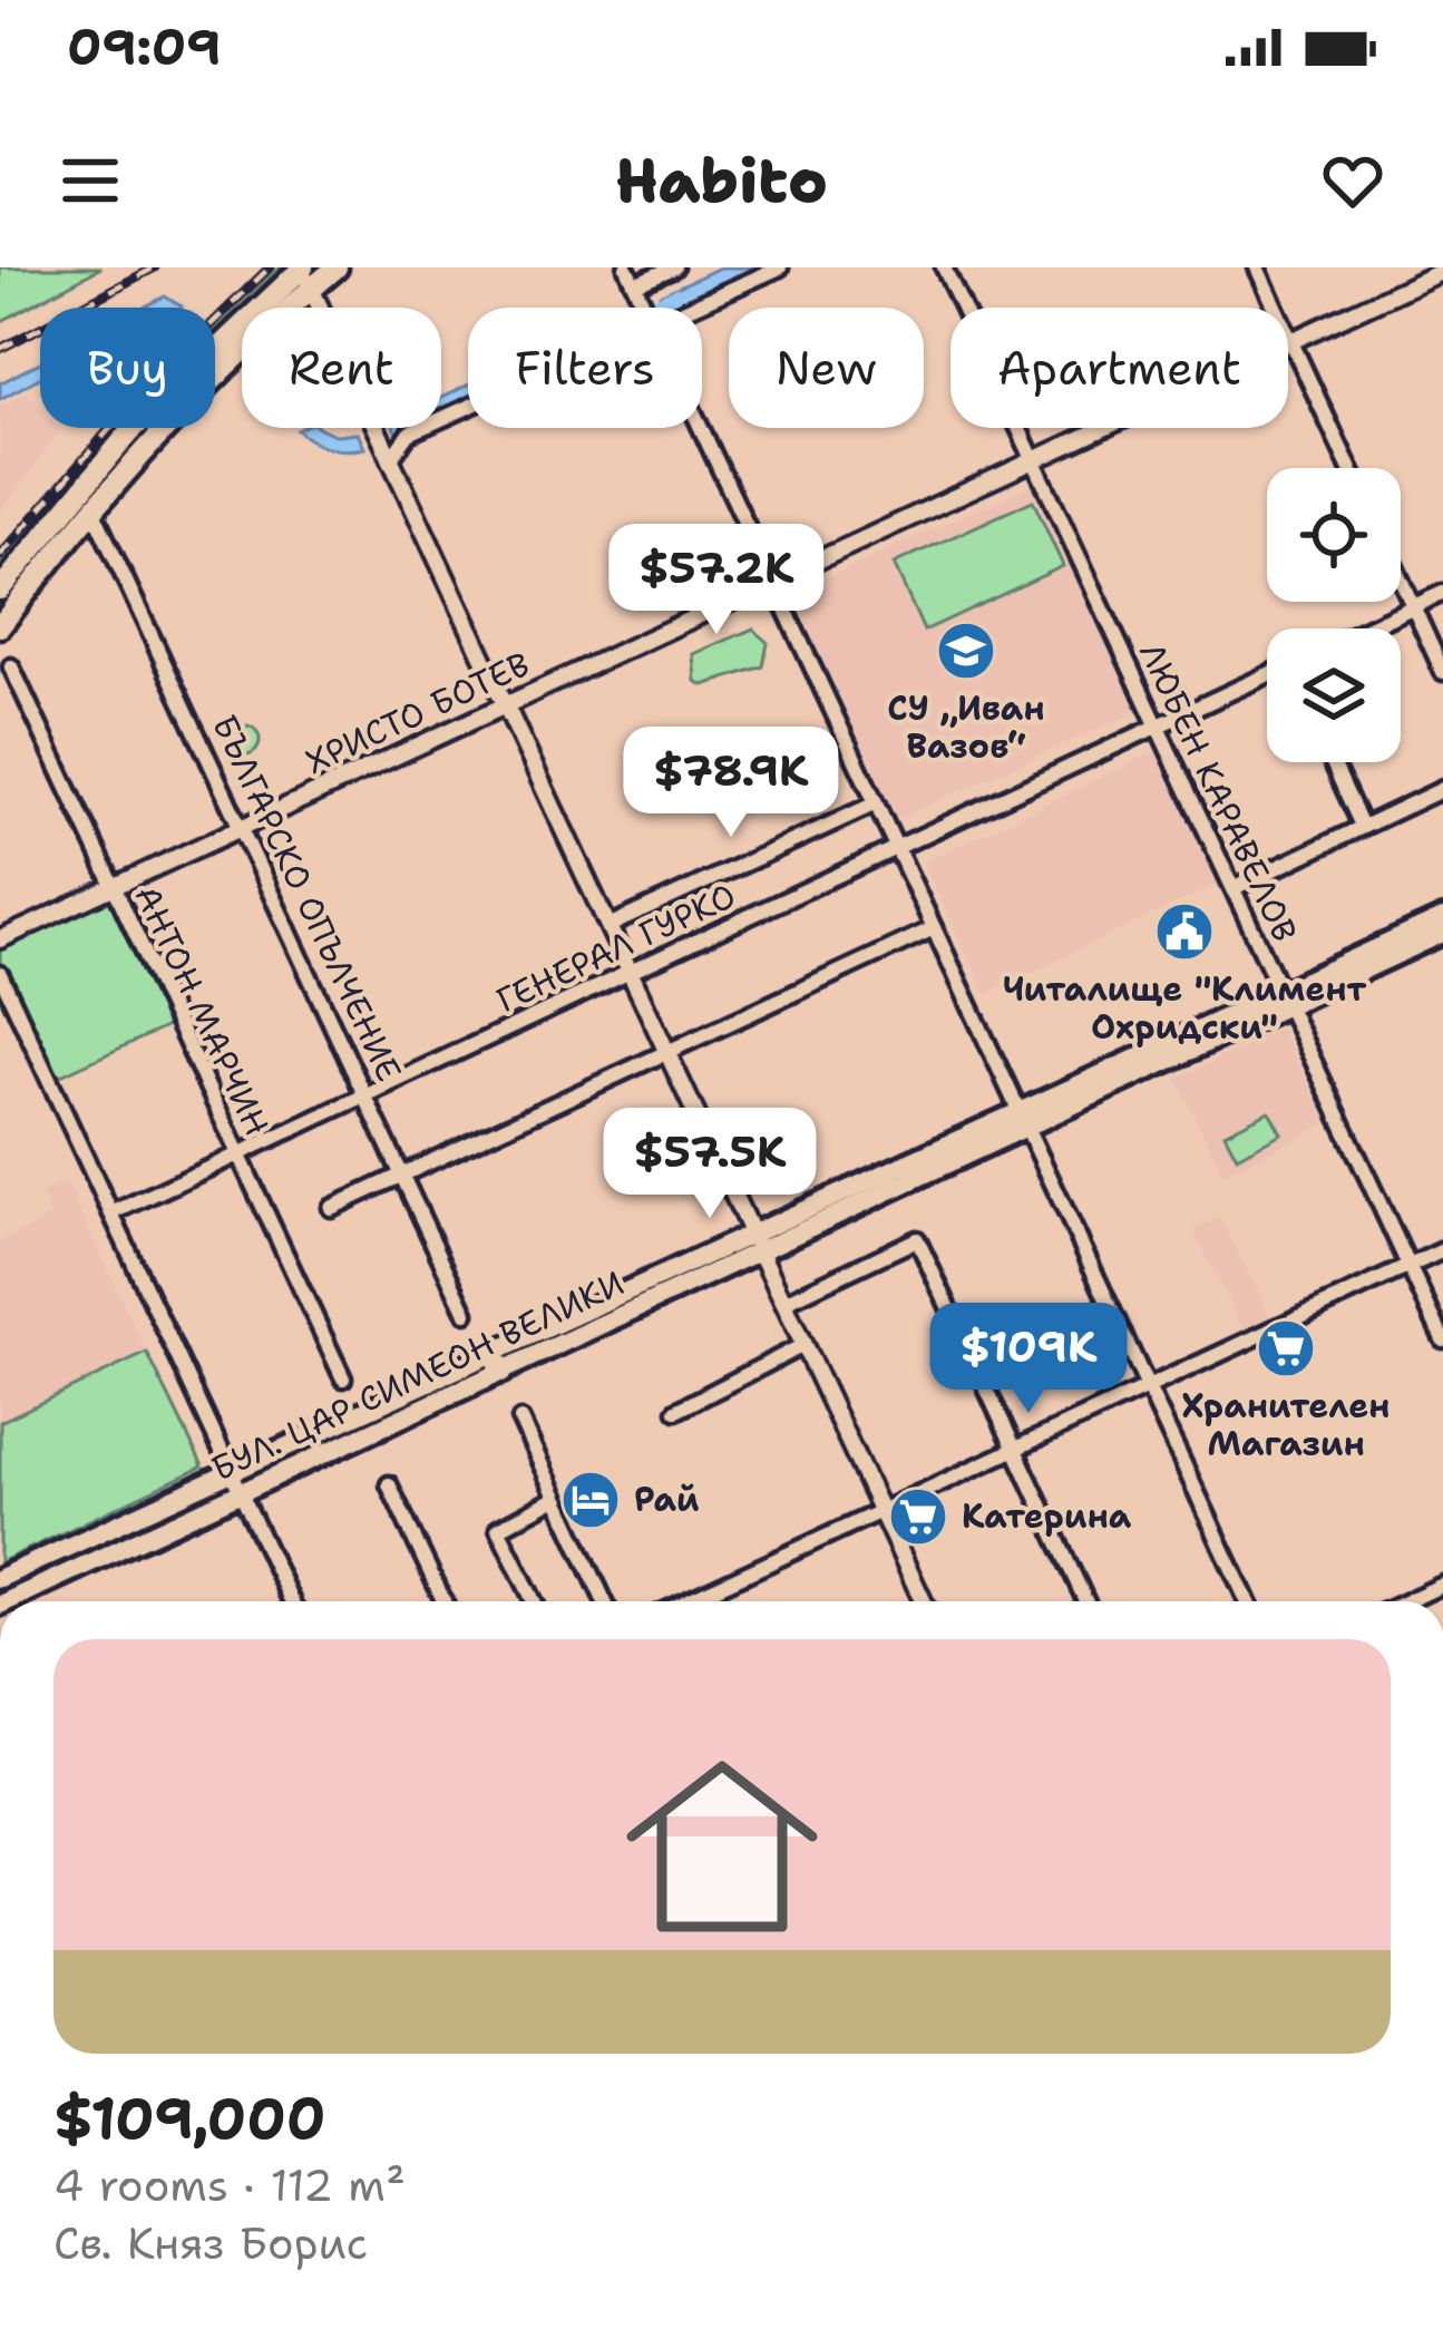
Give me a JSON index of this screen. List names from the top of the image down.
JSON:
{
  "streets": {
    "main road": ["БУЛ. ЦАР СИМЕОН ВЕЛИКИ"],
    "street": [
      "ХРИСТО БОТЕВ",
      "ЛЮБЕН КАРАВЕЛОВ",
      "БЪЛГАРСКО ОПЪЛЧЕНИЕ",
      "ГЕНЕРАЛ ГУРКО",
      "АНТОН МАРЧИН"
    ]
  },
  "crossings": [
    ["ХРИСТО БОТЕВ", "ЛЮБЕН КАРАВЕЛОВ"],
    ["ХРИСТО БОТЕВ", "БЪЛГАРСКО ОПЪЛЧЕНИЕ"],
    ["ХРИСТО БОТЕВ", "АНТОН МАРЧИН"],
    ["ЛЮБЕН КАРАВЕЛОВ", "ГЕНЕРАЛ ГУРКО"],
    ["ЛЮБЕН КАРАВЕЛОВ", "БУЛ. ЦАР СИМЕОН ВЕЛИКИ"],
    ["БЪЛГАРСКО ОПЪЛЧЕНИЕ", "ГЕНЕРАЛ ГУРКО"],
    ["ГЕНЕРАЛ ГУРКО", "АНТОН МАРЧИН"]
  ],
  "places": {
    "school or university": ["СУ „Иван Вазов“"],
    "public building": ["Читалище \"Климент Охридски\""],
    "supermarket": ["Хранителен Магазин", "Катерина"],
    "hotel": ["Рай"]
  },
  "page": {
    "status": "09:09",
    "header": "Habito",
    "chip": [
      "Buy",
      "Rent",
      "Filters",
      "New",
      "Apartment"
    ],
    "price": [
      "$57.2K",
      "$78.9K",
      "$57.5K",
      "$109K"
    ],
    "list": [
      {
        "name": "$109,000",
        "note": "4 rooms · 112 m² · Св. Княз Борис"
      }
    ]
  }
}
